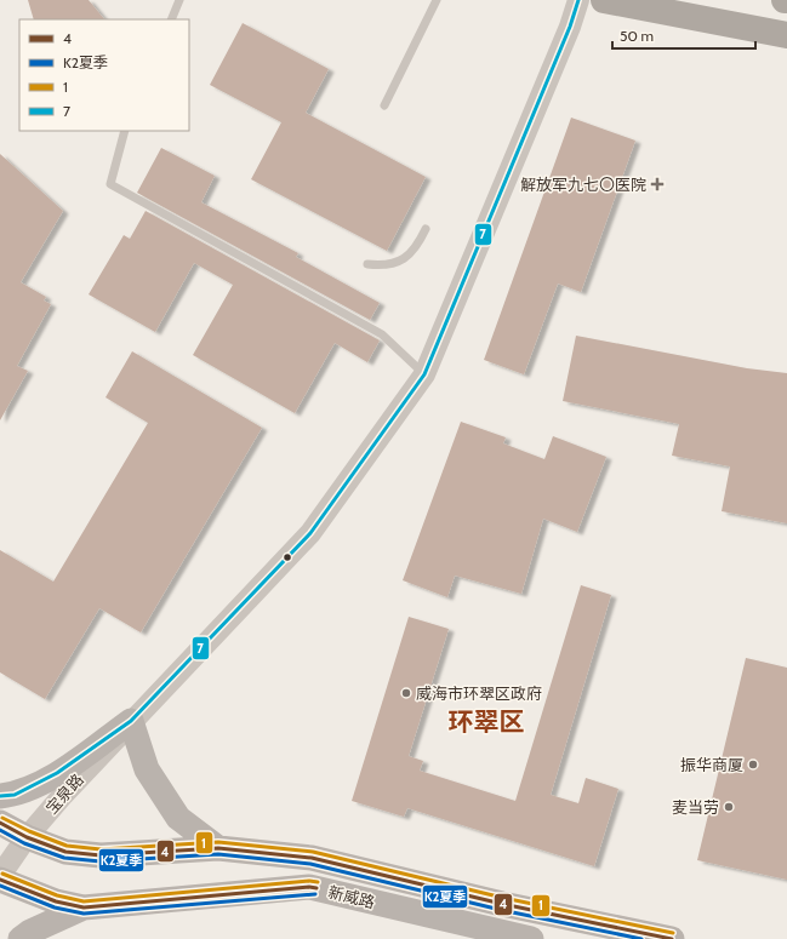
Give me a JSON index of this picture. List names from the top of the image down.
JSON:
{
  "streets": {
    "main road": ["新威路"],
    "street": ["宝泉路"]
  },
  "crossings": [
    ["宝泉路", "新威路"]
  ],
  "districts": ["环翠区"],
  "places": {
    "health": ["解放军九七〇医院"],
    "other": ["威海市环翠区政府", "振华商厦", "麦当劳"]
  },
  "lines": [
    "transit line 7",
    "transit line 1",
    "transit line 4",
    "transit line K2夏季"
  ],
  "legend": [
    "4",
    "K2夏季",
    "1",
    "7"
  ],
  "scale_bar": "50 m"
}
